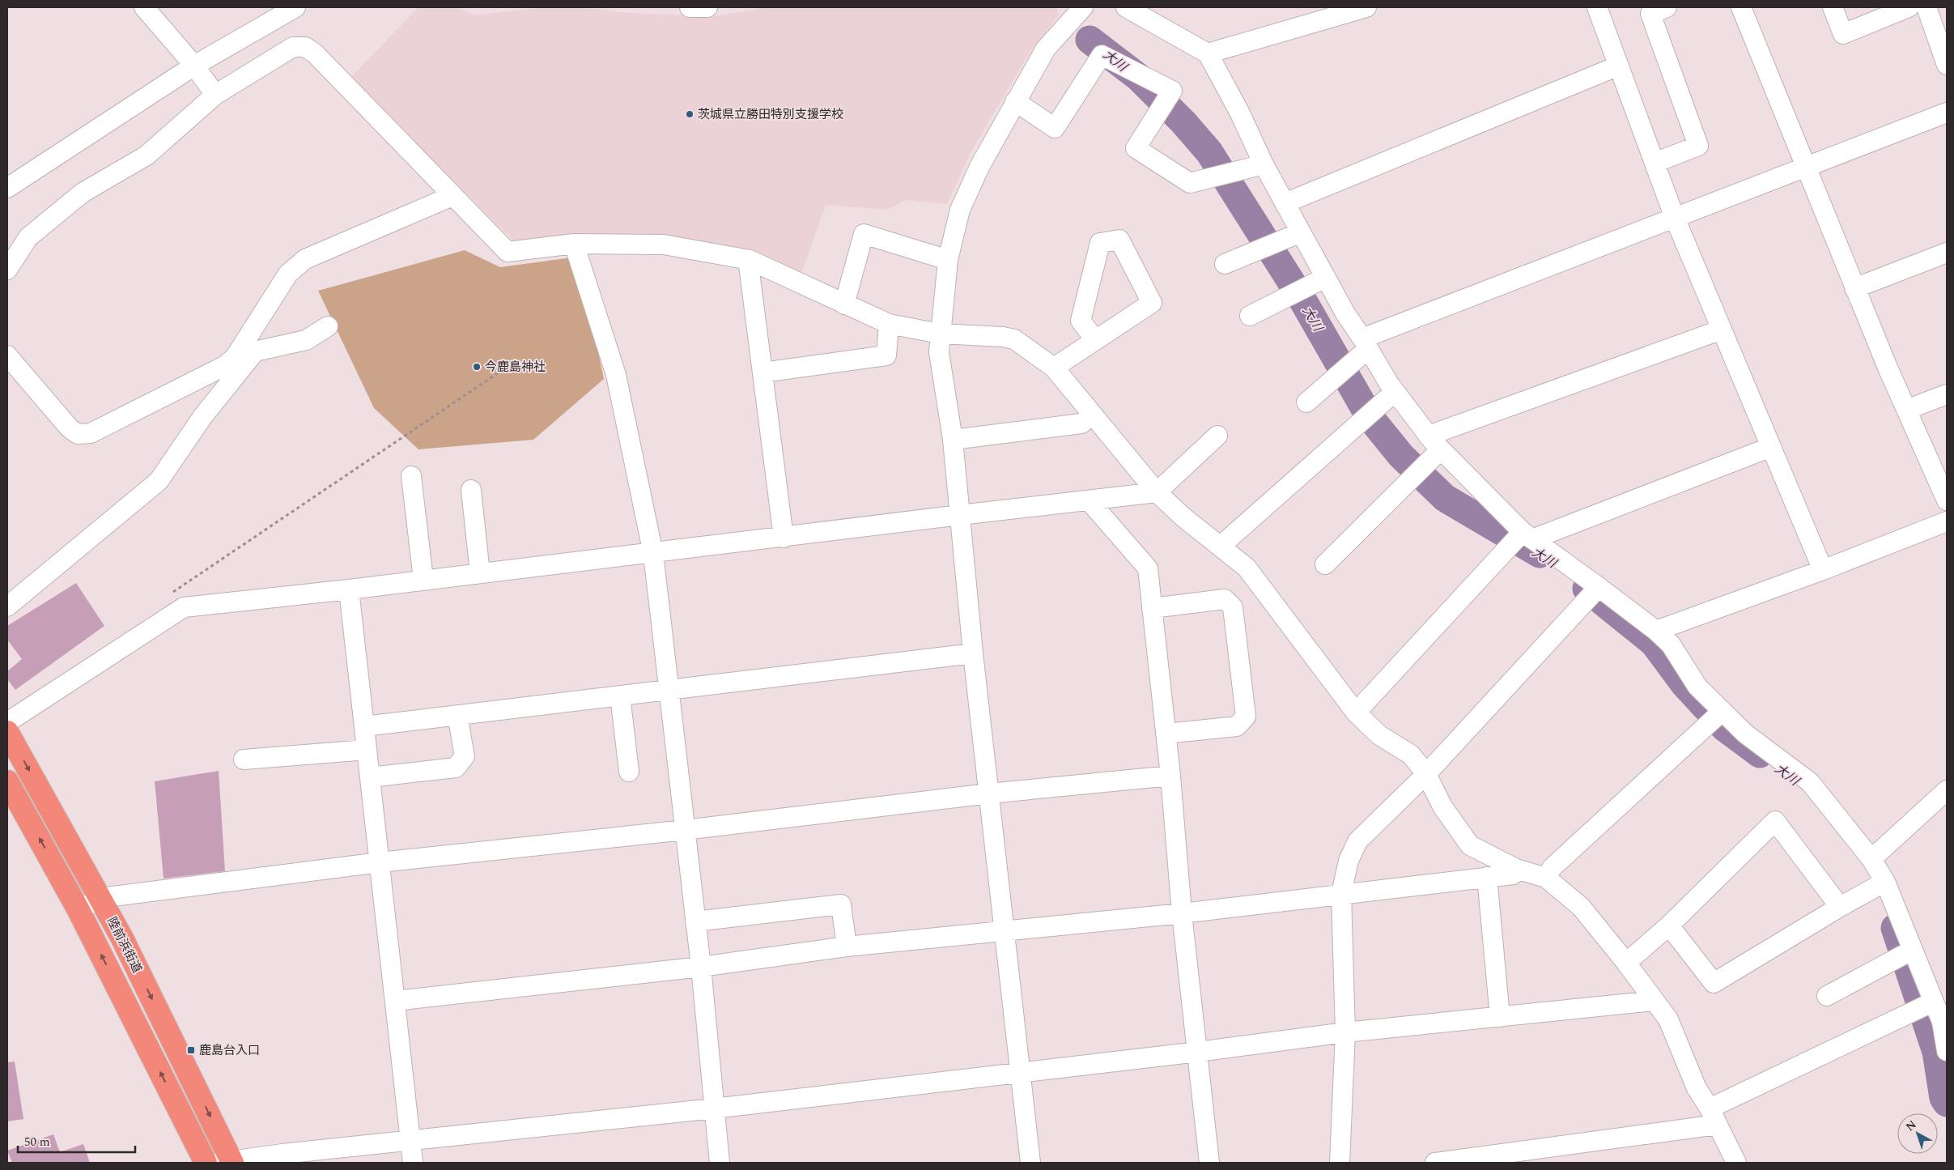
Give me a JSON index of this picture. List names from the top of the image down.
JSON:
{
  "streets": {
    "highway": ["陸前浜街道"]
  },
  "water": ["大川"],
  "places": {
    "other": ["茨城県立勝田特別支援学校", "今鹿島神社"],
    "transit": ["鹿島台入口"]
  },
  "scale_bar": "50 m",
  "north": "top left"
}
